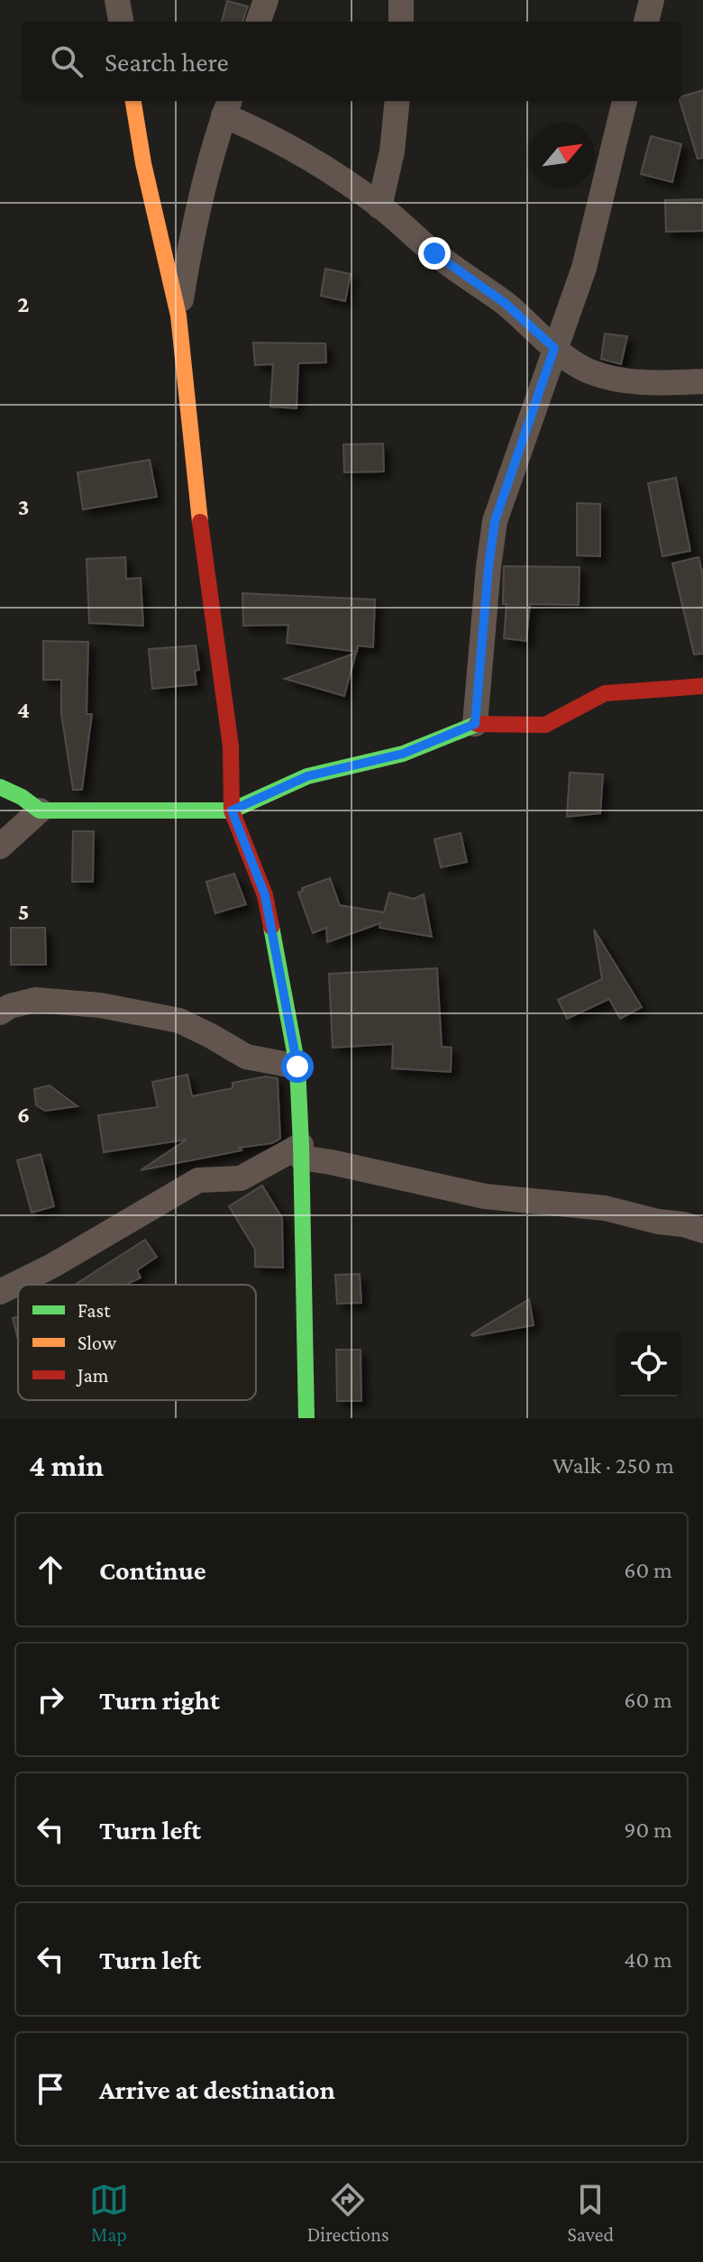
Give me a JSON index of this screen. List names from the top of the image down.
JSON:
{
  "legend": ["Fast", "Slow", "Jam"],
  "north": "top right",
  "page": {
    "search": "Search here",
    "heading": ["4 min", "Walk · 250 m"],
    "list": [
      ["Continue", "60 m"],
      ["Turn right", "60 m"],
      ["Turn left", "90 m"],
      ["Turn left", "40 m"],
      "Arrive at destination"
    ],
    "nav": ["Map", "Directions", "Saved"]
  },
  "grid": {
    "rows": [
      "2",
      "3",
      "4",
      "5",
      "6"
    ]
  }
}
